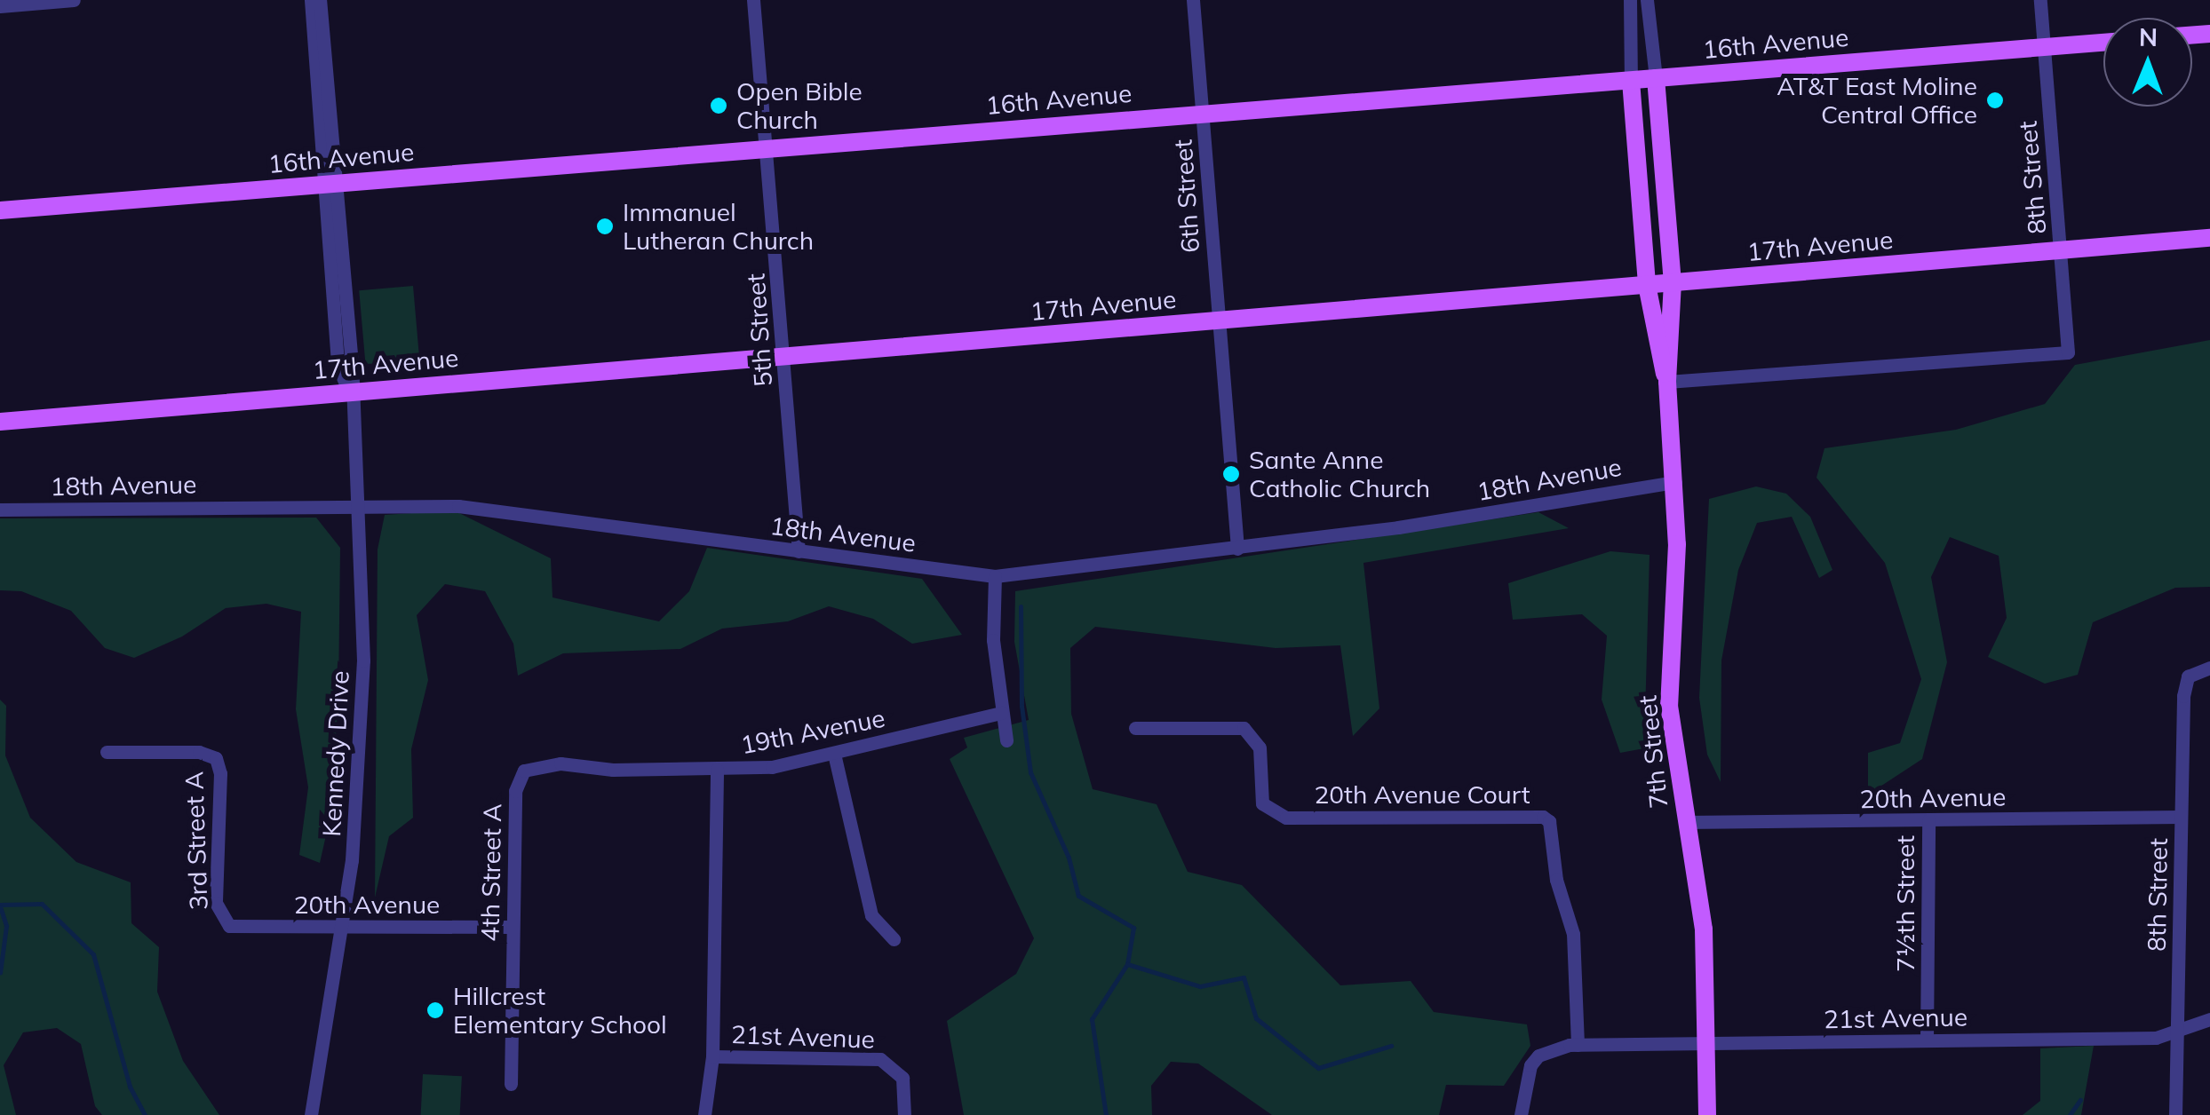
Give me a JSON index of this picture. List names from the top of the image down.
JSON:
{
  "streets": {
    "main road": ["16th Avenue", "17th Avenue", "7th Street"],
    "street": [
      "8th Street",
      "6th Street",
      "5th Street",
      "18th Avenue",
      "19th Avenue",
      "Kennedy Drive",
      "20th Avenue Court",
      "20th Avenue",
      "3rd Street A",
      "4th Street A",
      "7½th Street",
      "21st Avenue"
    ]
  },
  "crossings": [
    ["16th Avenue", "8th Street"],
    ["16th Avenue", "6th Street"],
    ["16th Avenue", "5th Street"],
    ["16th Avenue", "7th Street"],
    ["16th Avenue", "Kennedy Drive"],
    ["8th Street", "17th Avenue"],
    ["8th Street", "7th Street"],
    ["8th Street", "20th Avenue"],
    ["8th Street", "21st Avenue"],
    ["6th Street", "17th Avenue"],
    ["6th Street", "18th Avenue"],
    ["17th Avenue", "5th Street"],
    ["17th Avenue", "7th Street"],
    ["17th Avenue", "Kennedy Drive"],
    ["5th Street", "18th Avenue"],
    ["18th Avenue", "7th Street"],
    ["18th Avenue", "Kennedy Drive"],
    ["19th Avenue", "4th Street A"],
    ["7th Street", "20th Avenue"],
    ["7th Street", "21st Avenue"],
    ["Kennedy Drive", "20th Avenue"],
    ["20th Avenue Court", "21st Avenue"],
    ["20th Avenue", "3rd Street A"],
    ["20th Avenue", "4th Street A"],
    ["20th Avenue", "7½th Street"],
    ["7½th Street", "21st Avenue"]
  ],
  "places": [
    "AT&T East Moline Central Office",
    "Open Bible Church",
    "Immanuel Lutheran Church",
    "Sante Anne Catholic Church",
    "Hillcrest Elementary School"
  ],
  "north": "top"
}
